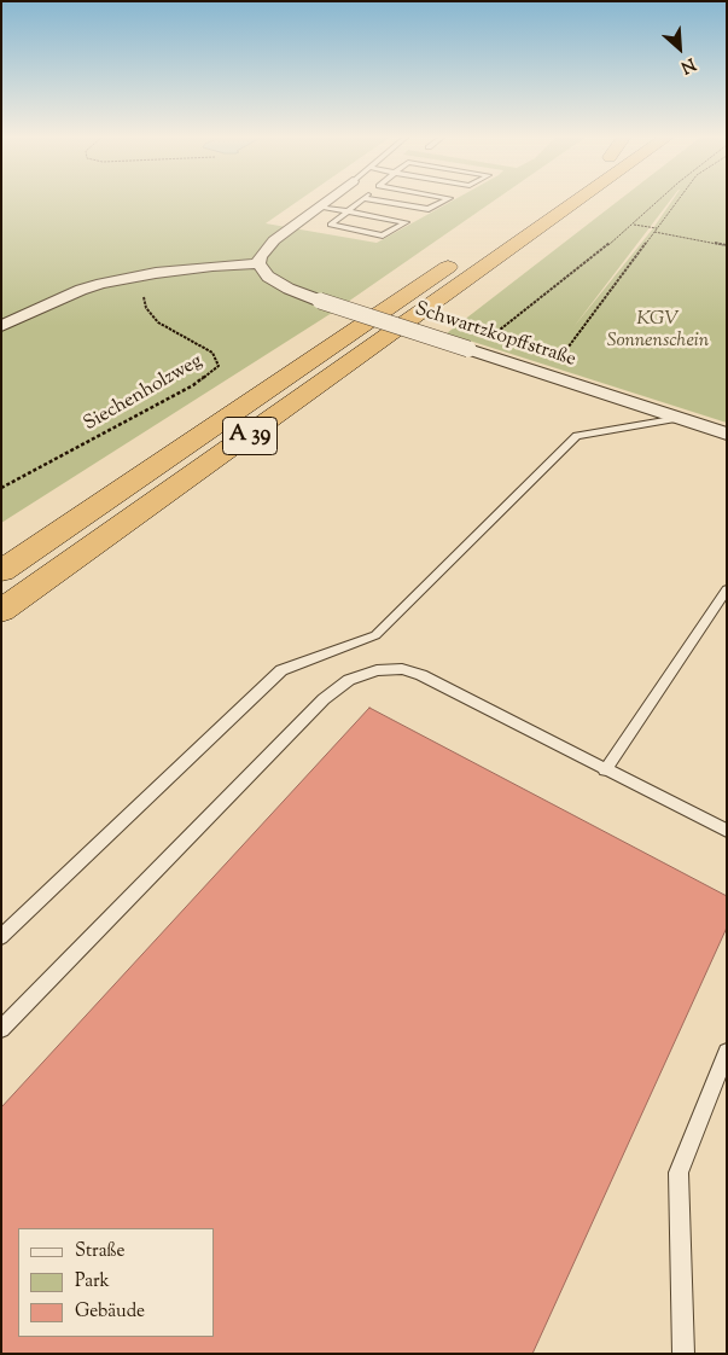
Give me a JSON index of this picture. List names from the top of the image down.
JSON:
{
  "streets": {
    "highway": ["A 39"],
    "street": ["Schwartzkopffstraße"],
    "path": ["Siechenholzweg"]
  },
  "parks": ["KGV Sonnenschein"],
  "legend": ["Straße", "Park", "Gebäude"],
  "north": "bottom right"
}
